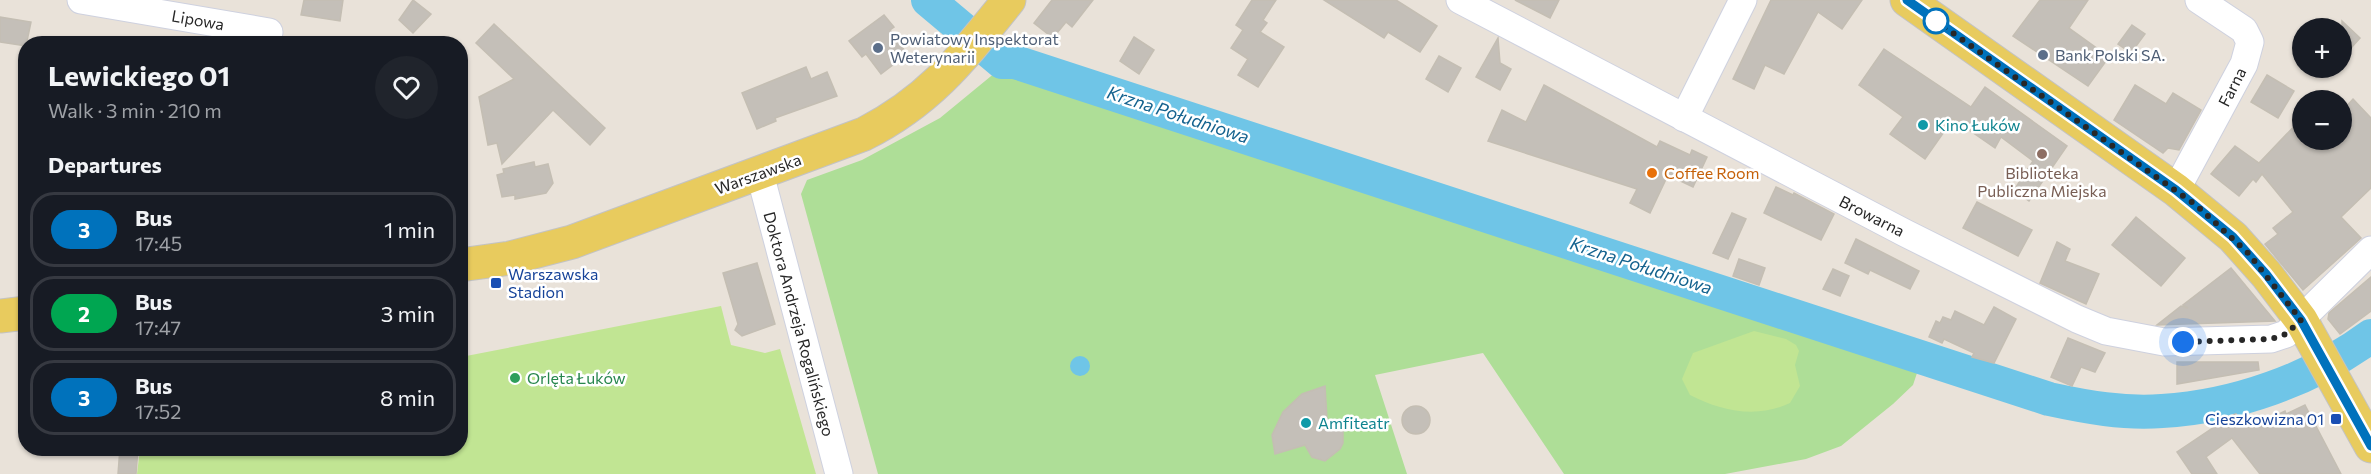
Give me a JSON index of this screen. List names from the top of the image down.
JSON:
{
  "streets": {
    "main road": ["Warszawska"],
    "street": [
      "Lipowa",
      "Farna",
      "Browarna",
      "Doktora Andrzeja Rogalińskiego"
    ]
  },
  "crossings": [
    ["Warszawska", "Doktora Andrzeja Rogalińskiego"]
  ],
  "water": ["Krzna Południowa"],
  "places": {
    "other": [
      "Powiatowy Inspektorat Weterynarii",
      "Bank Polski SA.",
      "Kino Łuków",
      "Biblioteka Publiczna Miejska",
      "Coffee Room",
      "Orlęta Łuków",
      "Amfiteatr"
    ],
    "transit": ["Warszawska Stadion", "Cieszkowizna 01"]
  },
  "lines": ["bus line 3"],
  "page": {
    "map_buttons": ["+", "−"],
    "heading": [
      ["Lewickiego 01", "Walk · 3 min · 210 m"],
      "Departures"
    ],
    "list": [
      {
        "mark": "3",
        "name": "Bus",
        "note": "17:45",
        "value": "1 min"
      },
      {
        "mark": "2",
        "name": "Bus",
        "note": "17:47",
        "value": "3 min"
      },
      {
        "mark": "3",
        "name": "Bus",
        "note": "17:52",
        "value": "8 min"
      }
    ]
  }
}
